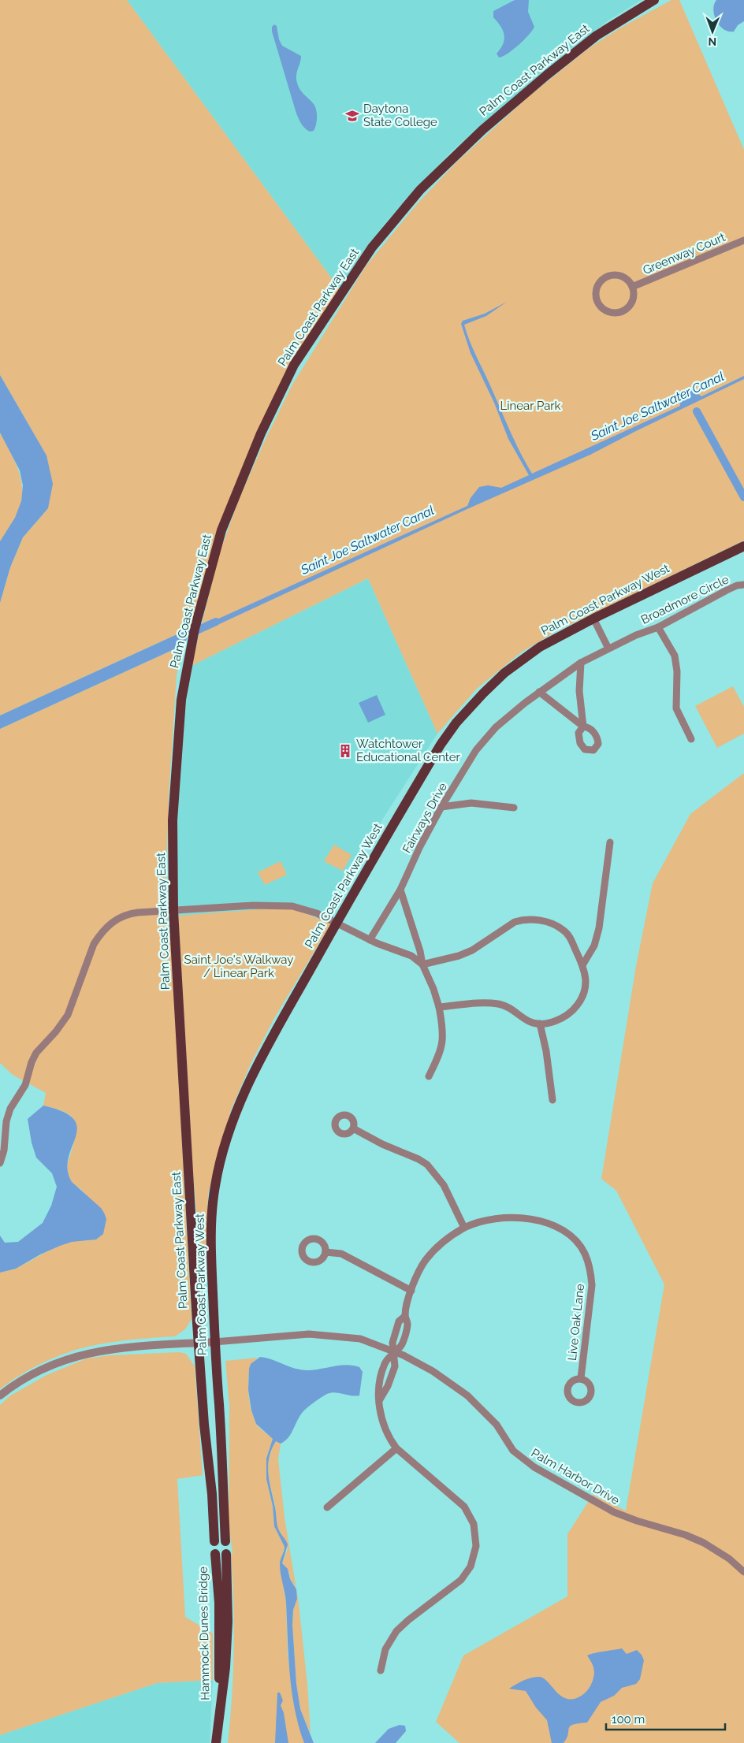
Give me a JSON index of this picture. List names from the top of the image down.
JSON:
{
  "streets": {
    "main road": ["Palm Coast Parkway East", "Palm Coast Parkway West", "Hammock Dunes Bridge"],
    "street": [
      "Greenway Court",
      "Broadmore Circle",
      "Fairways Drive",
      "Live Oak Lane",
      "Palm Harbor Drive"
    ]
  },
  "crossings": [
    ["Palm Coast Parkway West", "Palm Harbor Drive"],
    ["Broadmore Circle", "Fairways Drive"],
    ["Live Oak Lane", "Palm Harbor Drive"]
  ],
  "water": ["Saint Joe Saltwater Canal"],
  "parks": ["Linear Park", "Saint Joe's Walkway / Linear Park"],
  "places": {
    "school or university": ["Daytona State College"],
    "building": ["Watchtower Educational Center"]
  },
  "scale_bar": "100 m",
  "north": "bottom"
}
